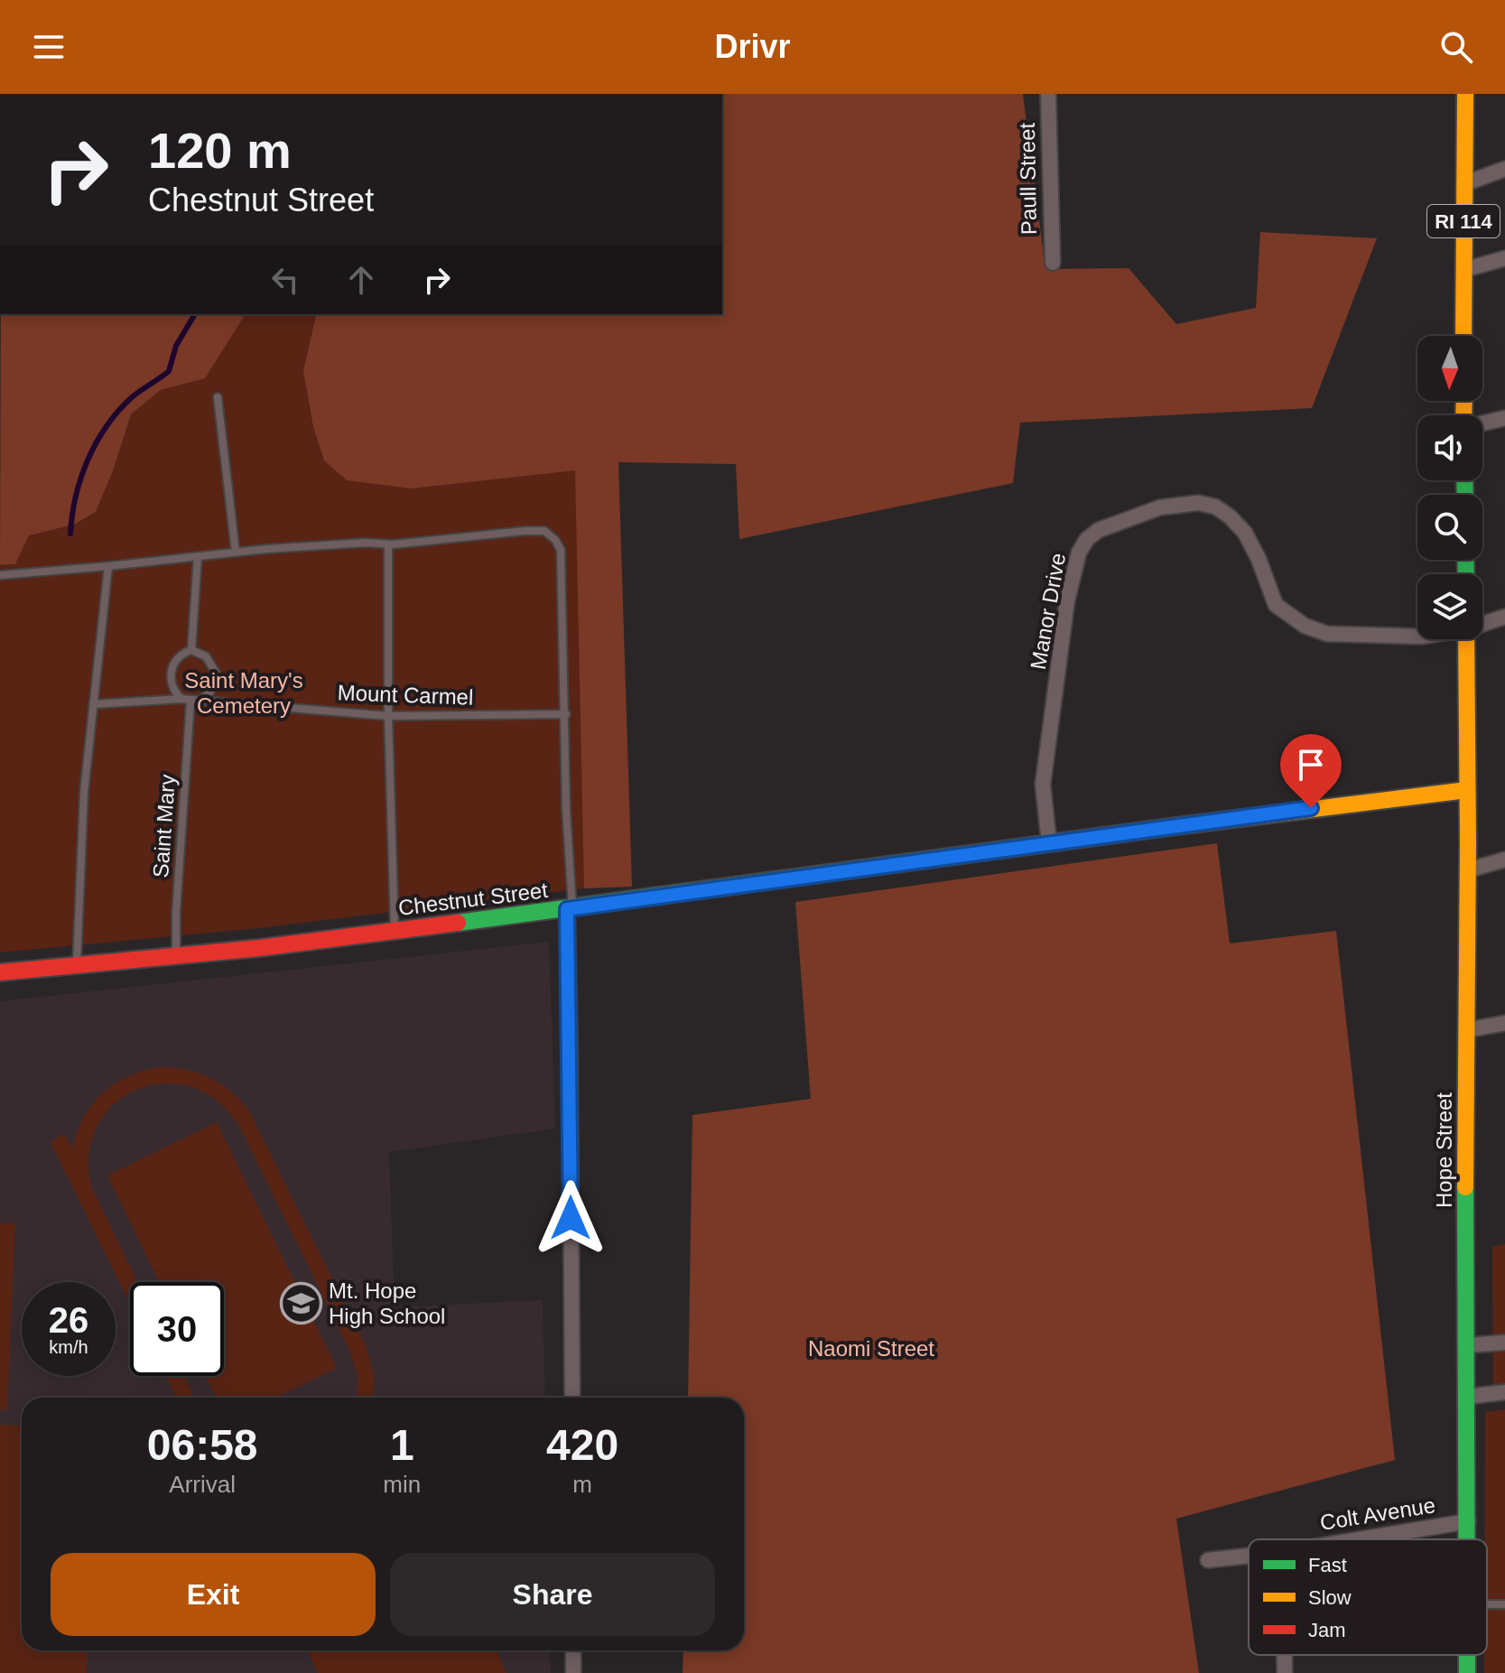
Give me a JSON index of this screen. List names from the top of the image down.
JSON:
{
  "streets": {
    "street": [
      "Paull Street",
      "RI 114",
      "Manor Drive",
      "Chestnut Street",
      "Hope Street",
      "Colt Avenue"
    ],
    "lane": ["Mount Carmel", "Saint Mary"]
  },
  "crossings": [
    ["Manor Drive", "Chestnut Street"],
    ["Mount Carmel", "Saint Mary"],
    ["Saint Mary", "Chestnut Street"],
    ["Chestnut Street", "Hope Street"],
    ["Hope Street", "Colt Avenue"]
  ],
  "parks": ["Saint Mary's Cemetery", "Naomi Street"],
  "places": {
    "school or university": ["Mt. Hope High School"]
  },
  "legend": ["Fast", "Slow", "Jam"],
  "north": "bottom",
  "page": {
    "header": "Drivr",
    "turn": ["120 m", "Chestnut Street"],
    "speed": "26 km/h",
    "limit": "30",
    "eta": [
      "06:58",
      "Arrival",
      "1",
      "min",
      "420",
      "m"
    ],
    "buttons": ["Exit", "Share"]
  }
}
